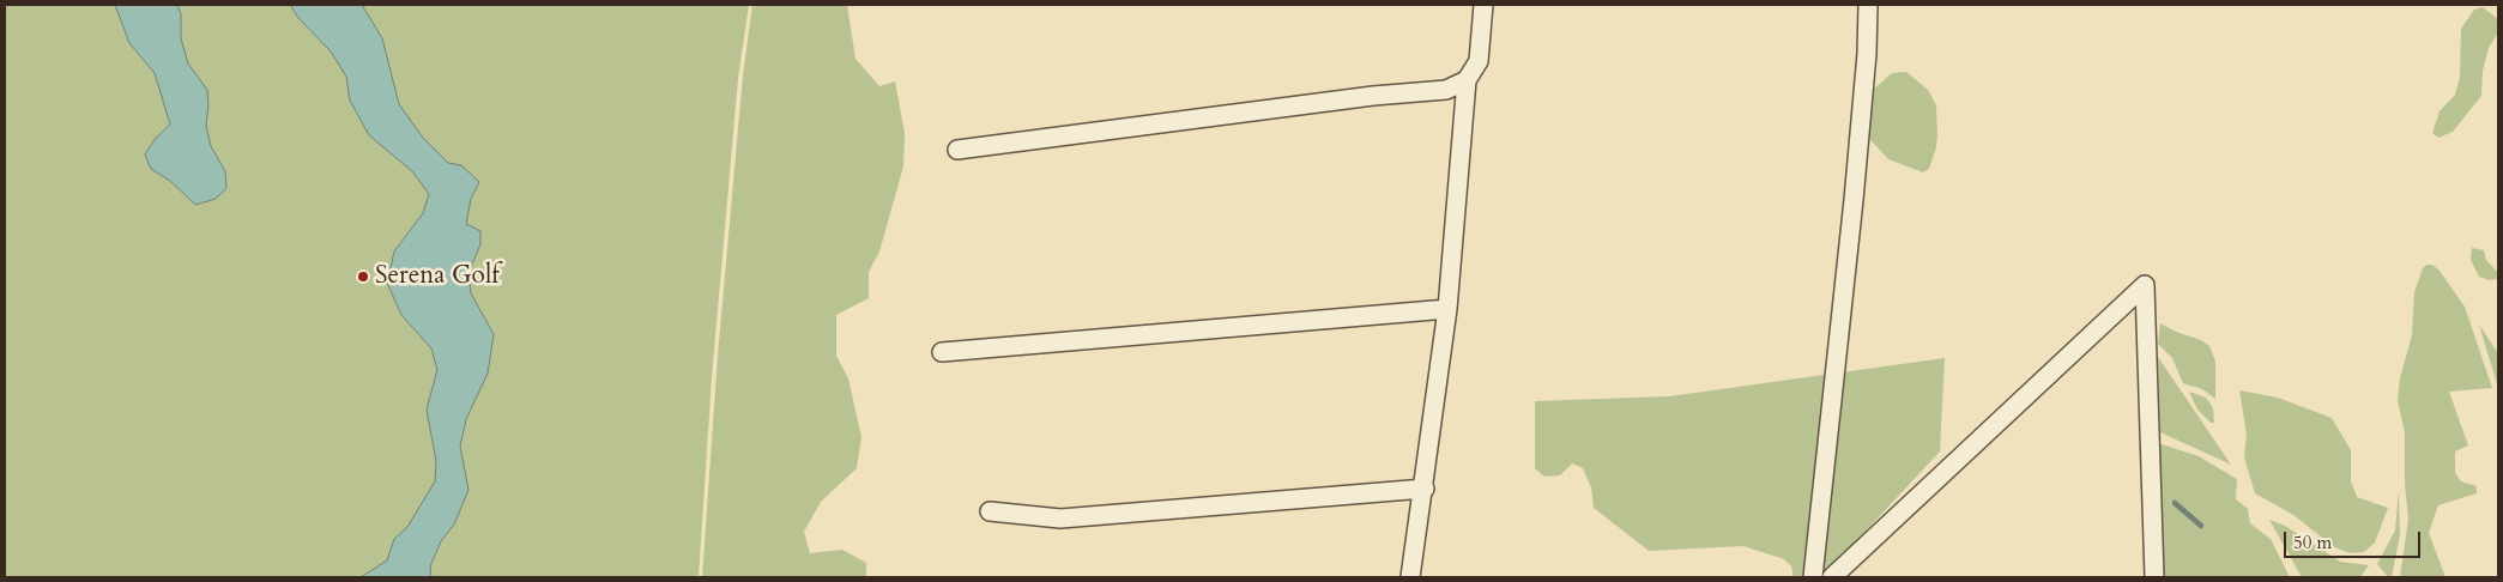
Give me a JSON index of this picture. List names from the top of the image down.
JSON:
{
  "places": ["Serena Golf"],
  "scale_bar": "50 m"
}
